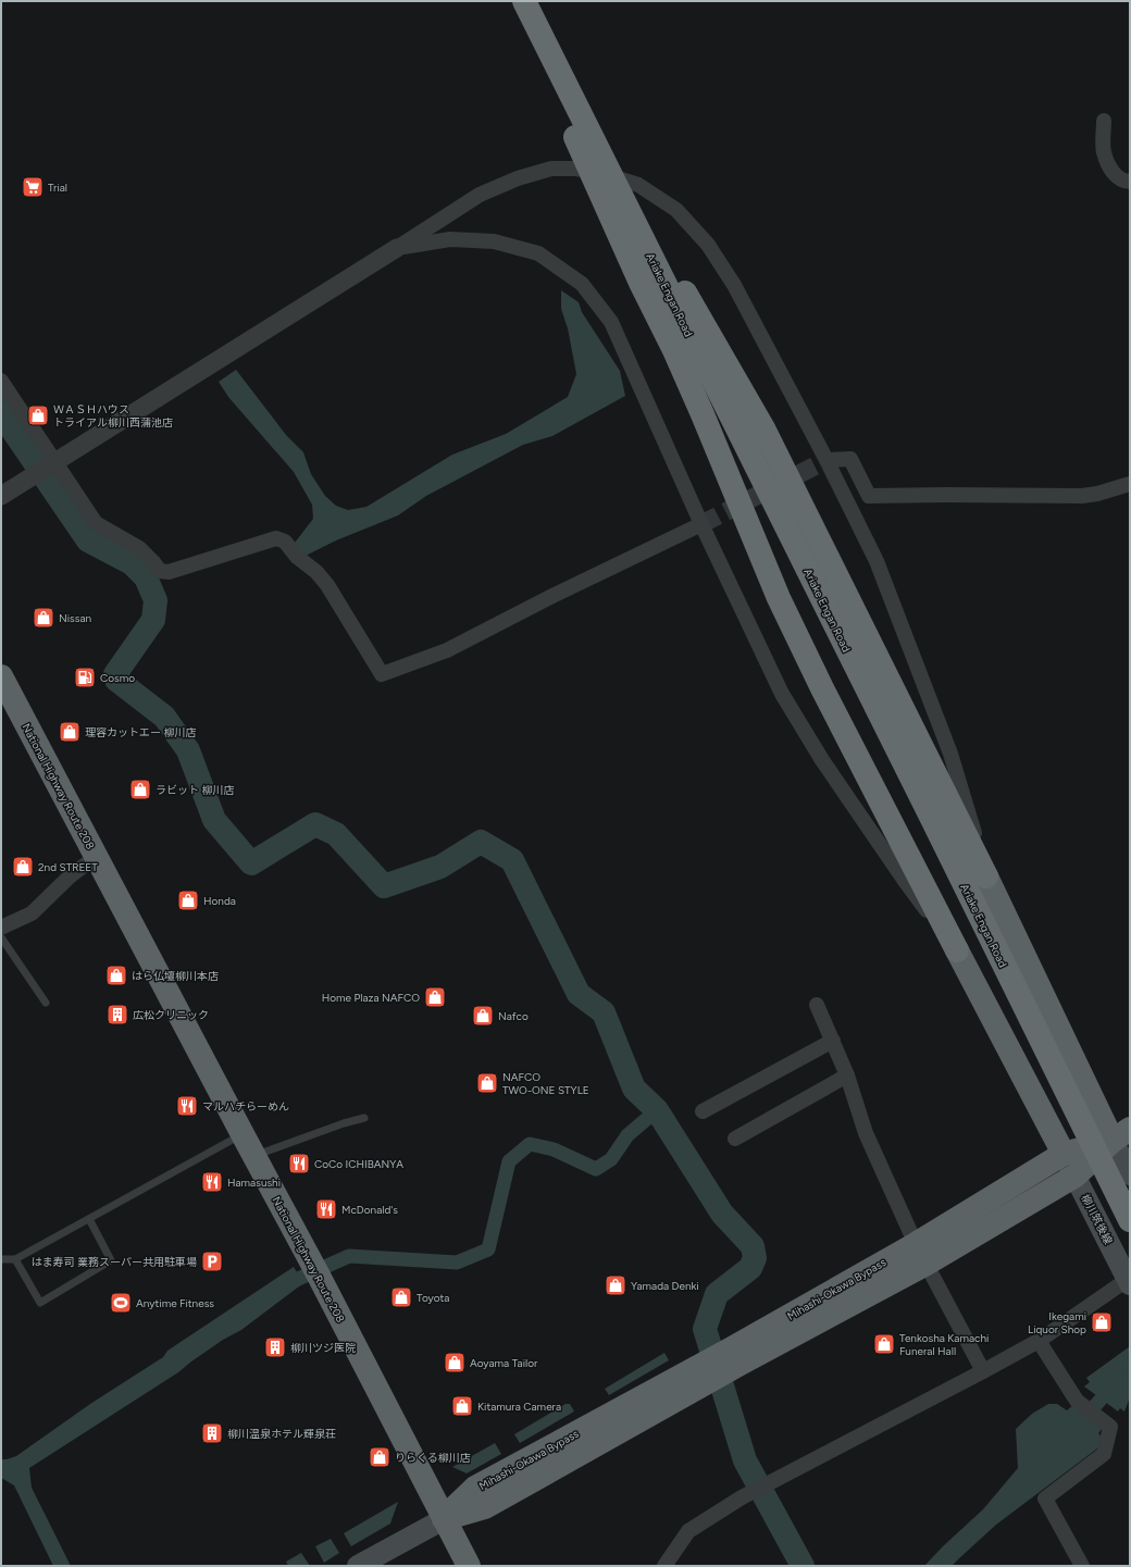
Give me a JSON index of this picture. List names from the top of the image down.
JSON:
{
  "streets": {
    "highway": ["Ariake Engan Road", "National Highway Route 208", "Mihashi-Okawa Bypass"],
    "main road": ["柳川筑後線"]
  },
  "crossings": [
    ["National Highway Route 208", "Mihashi-Okawa Bypass"],
    ["柳川筑後線", "Mihashi-Okawa Bypass"]
  ],
  "places": {
    "supermarket": ["Trial"],
    "shop": [
      "ＷＡＳＨハウス トライアル柳川西蒲池店",
      "Nissan",
      "理容カットエー 柳川店",
      "ラビット 柳川店",
      "2nd STREET",
      "Honda",
      "はら仏壇柳川本店",
      "Home Plaza NAFCO",
      "Nafco",
      "NAFCO TWO-ONE STYLE",
      "Yamada Denki",
      "Toyota",
      "Ikegami Liquor Shop",
      "Tenkosha Kamachi Funeral Hall",
      "Aoyama Tailor",
      "Kitamura Camera",
      "りらくる柳川店"
    ],
    "fuel station": ["Cosmo"],
    "building": ["広松クリニック", "柳川ツジ医院", "柳川温泉ホテル輝泉荘"],
    "restaurant": [
      "マルハチらーめん",
      "CoCo ICHIBANYA",
      "Hamasushi",
      "McDonald's"
    ],
    "parking": ["はま寿司 業務スーパー共用駐車場"],
    "sports": ["Anytime Fitness"]
  }
}
